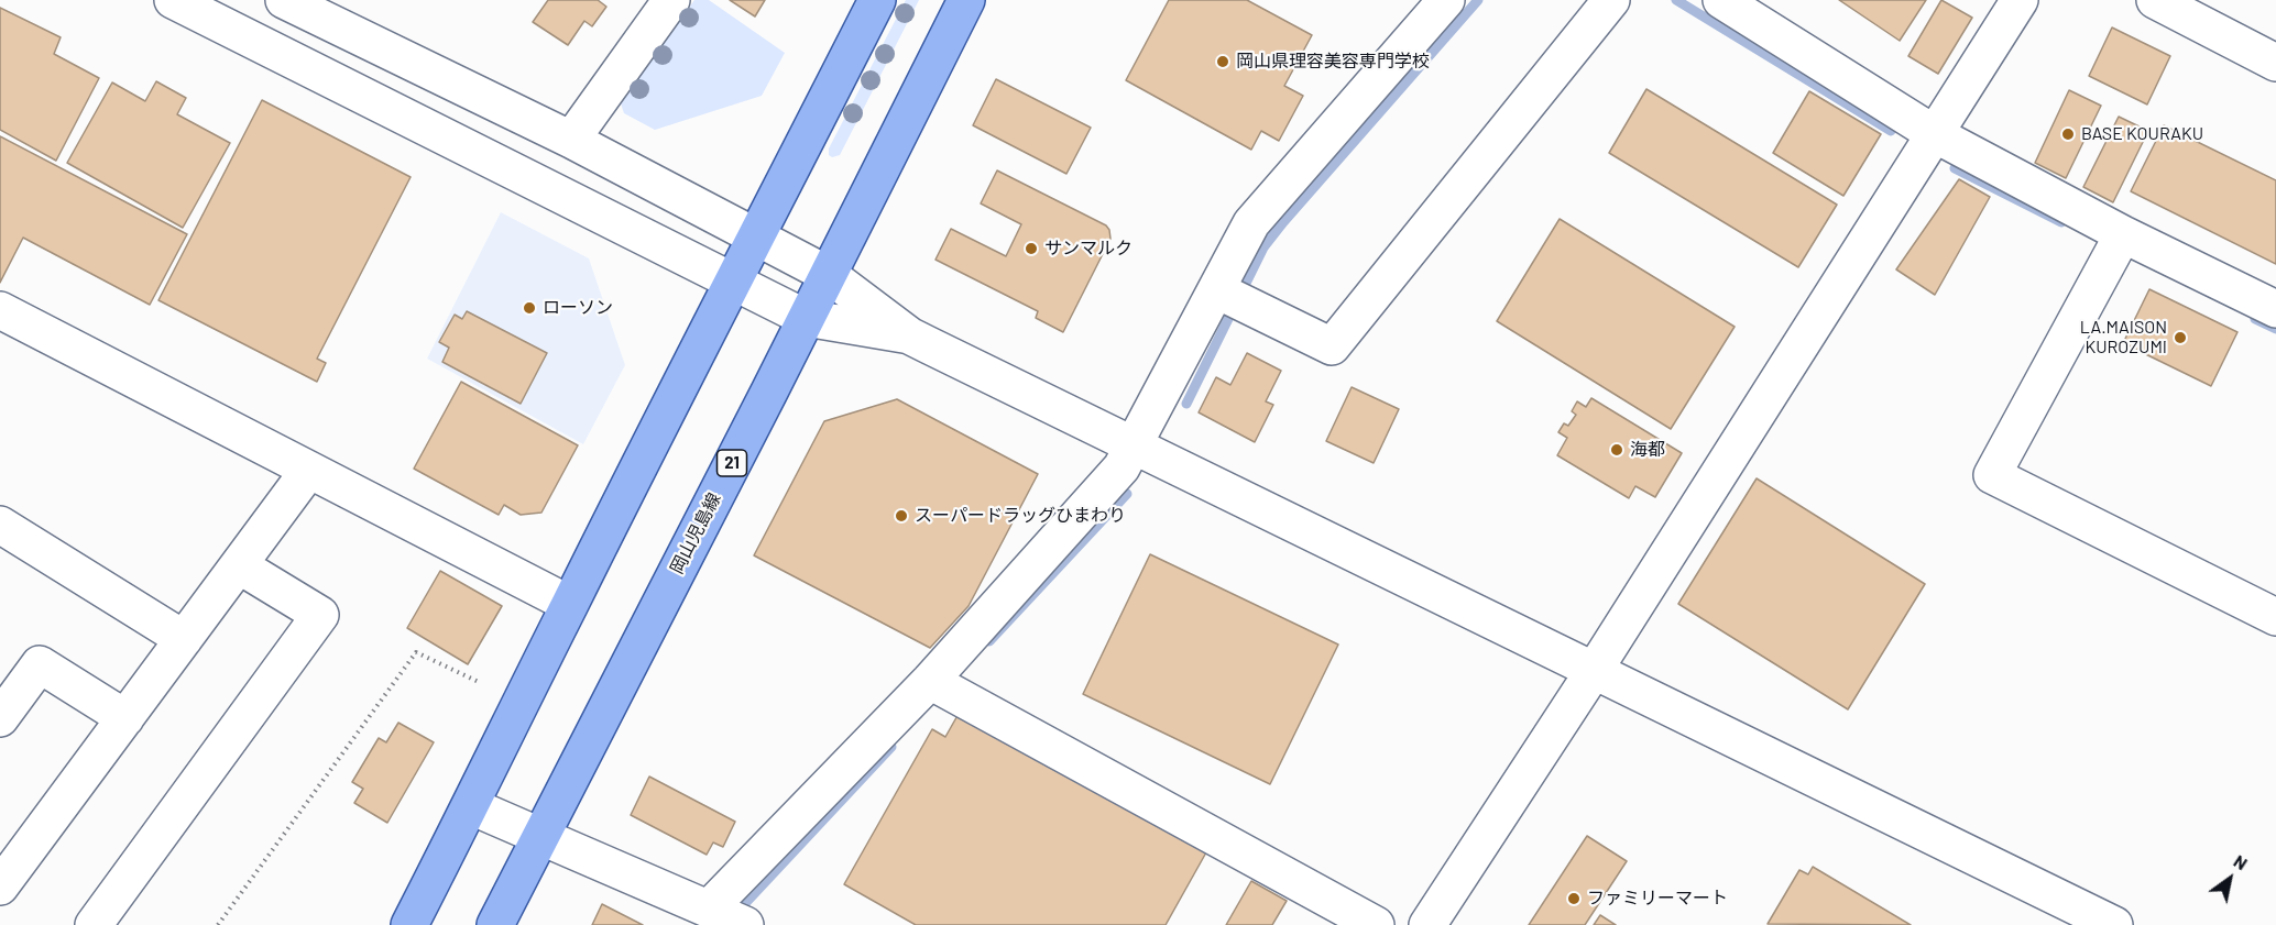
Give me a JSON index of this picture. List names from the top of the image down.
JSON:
{
  "streets": {
    "main road": ["21", "岡山児島線"]
  },
  "places": [
    "岡山県理容美容専門学校",
    "BASE KOURAKU",
    "サンマルク",
    "ローソン",
    "LA.MAISON KUROZUMI",
    "海都",
    "スーパードラッグひまわり",
    "ファミリーマート"
  ],
  "north": "top right"
}
